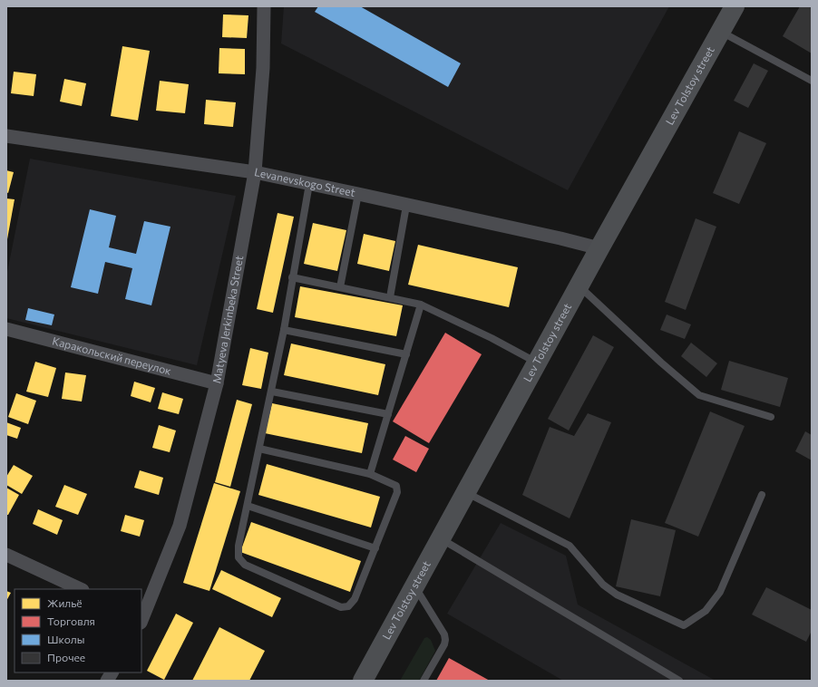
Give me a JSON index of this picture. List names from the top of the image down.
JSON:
{
  "streets": {
    "main road": ["Lev Tolstoy street"],
    "street": ["Levanevskogo Street", "Matyeva Jerkinbeka Street", "Каракольский переулок"]
  },
  "crossings": [
    ["Lev Tolstoy street", "Levanevskogo Street"],
    ["Levanevskogo Street", "Matyeva Jerkinbeka Street"],
    ["Matyeva Jerkinbeka Street", "Каракольский переулок"]
  ],
  "legend": [
    "Жильё",
    "Торговля",
    "Школы",
    "Прочее"
  ]
}
